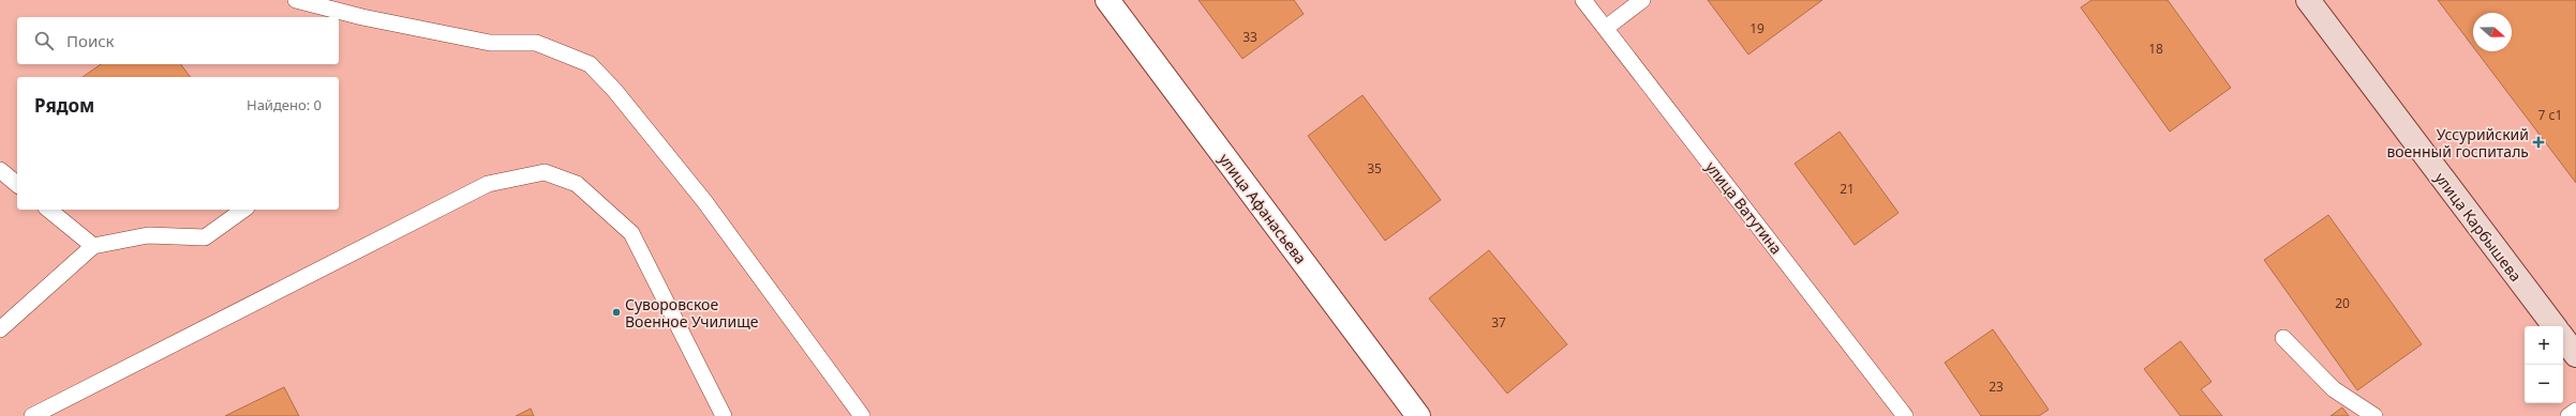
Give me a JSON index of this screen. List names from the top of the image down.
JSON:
{
  "streets": {
    "street": ["улица Афанасьева", "улица Карбышева"],
    "lane": ["улица Ватутина"]
  },
  "places": {
    "health": ["Уссурийский военный госпиталь"],
    "other": ["Суворовское Военное Училище"]
  },
  "house_numbers": [
    "19",
    "33",
    "18",
    "7 с1",
    "35",
    "21",
    "20",
    "37",
    "23"
  ],
  "north": "right",
  "page": {
    "search": "Поиск",
    "heading": ["Рядом", "Найдено: 0"],
    "map_buttons": ["+", "−"]
  }
}
